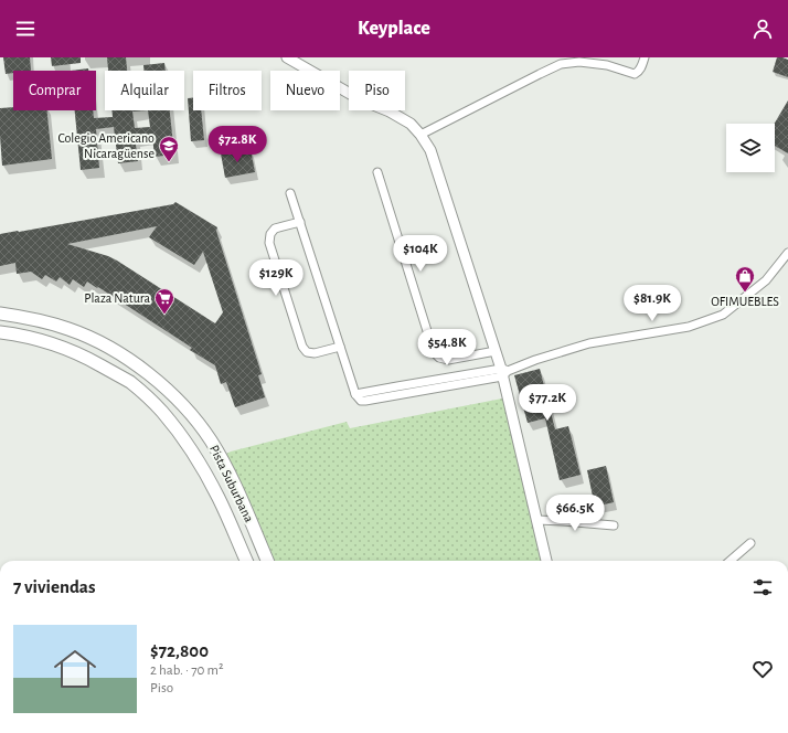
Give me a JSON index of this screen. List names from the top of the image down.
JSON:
{
  "streets": {
    "main road": ["Pista Suburbana"]
  },
  "places": {
    "school or university": ["Colegio Americano Nicaragüense"],
    "shop": ["OFIMUEBLES"],
    "supermarket": ["Plaza Natura"]
  },
  "page": {
    "header": "Keyplace",
    "chip": [
      "Comprar",
      "Alquilar",
      "Filtros",
      "Nuevo",
      "Piso"
    ],
    "price": [
      "$72.8K",
      "$104K",
      "$129K",
      "$81.9K",
      "$54.8K",
      "$77.2K",
      "$66.5K"
    ],
    "heading": "7 viviendas",
    "list": [
      {
        "name": "$72,800",
        "note": "2 hab. · 70 m² · Piso"
      }
    ]
  }
}
